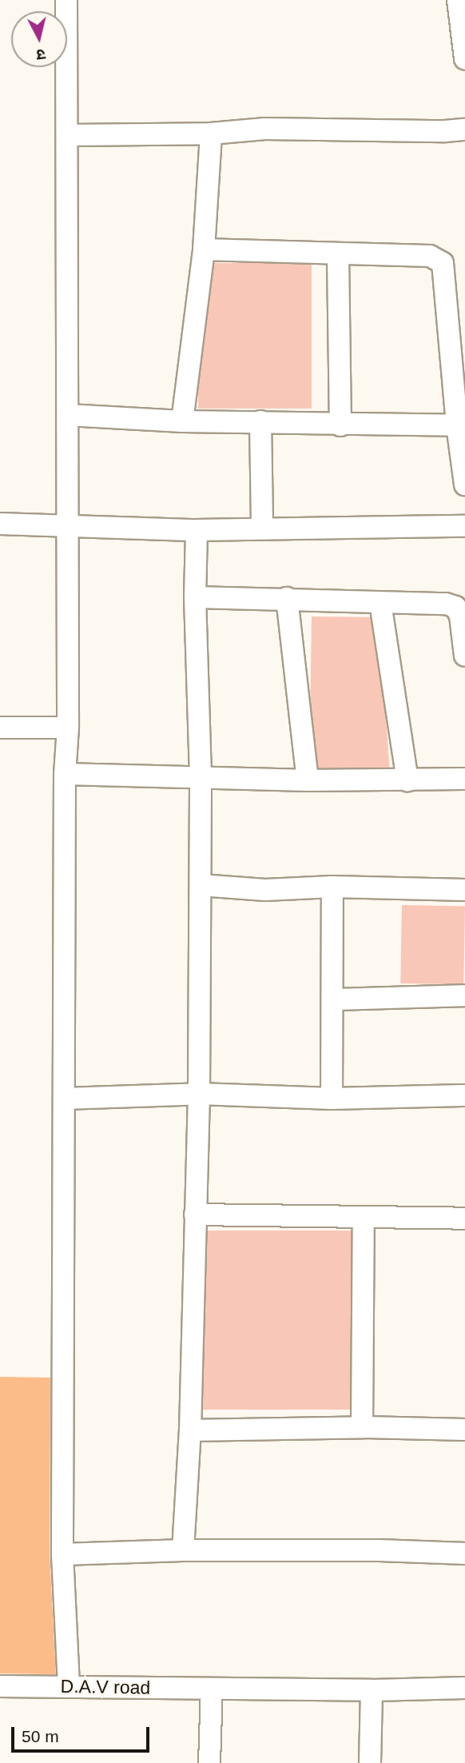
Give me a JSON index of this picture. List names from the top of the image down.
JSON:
{
  "streets": {
    "street": ["D.A.V road"]
  },
  "scale_bar": "50 m",
  "north": "bottom"
}
